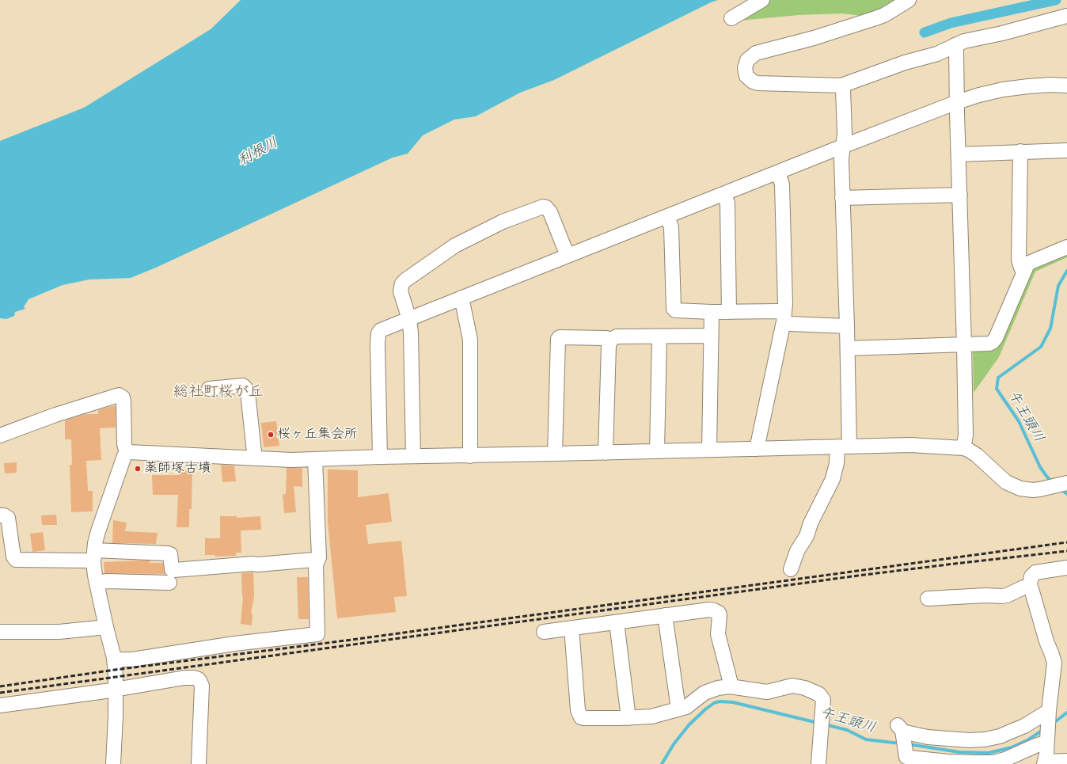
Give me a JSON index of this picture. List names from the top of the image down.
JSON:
{
  "districts": ["総社町桜が丘"],
  "water": ["利根川", "午王頭川"],
  "places": ["桜ヶ丘集会所", "薬師塚古墳"]
}
